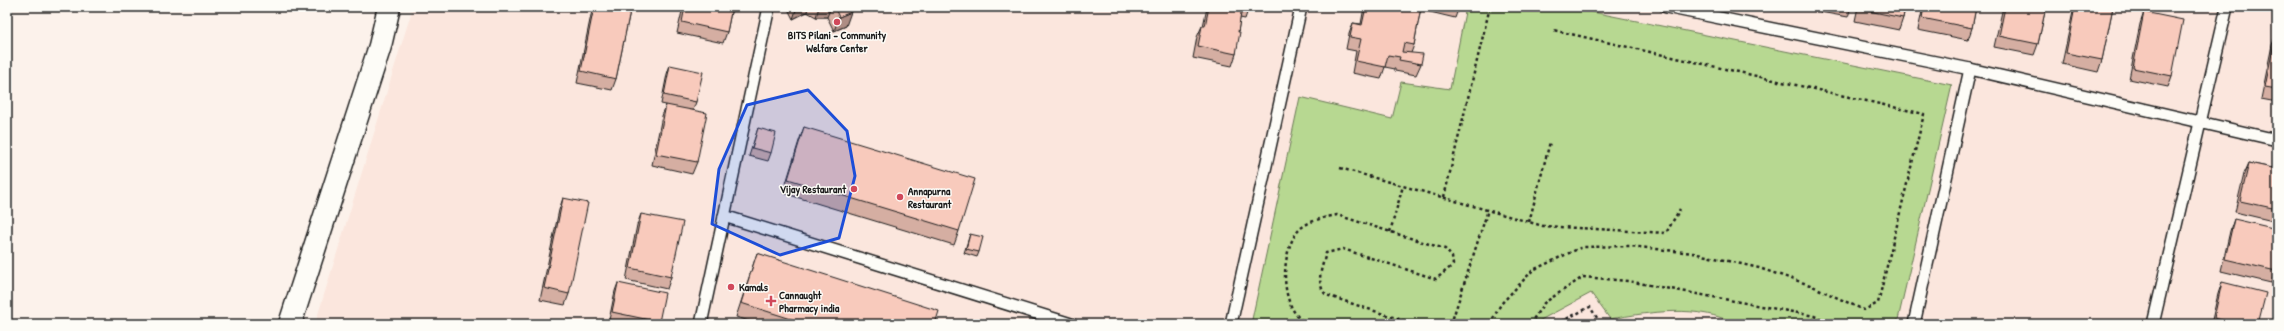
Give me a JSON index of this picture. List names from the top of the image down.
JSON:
{
  "places": {
    "other": [
      "BITS Pilani - Community Welfare Center",
      "Vijay Restaurant",
      "Annapurna Restaurant",
      "Kamals"
    ],
    "health": ["Cannaught Pharmacy india"]
  }
}
